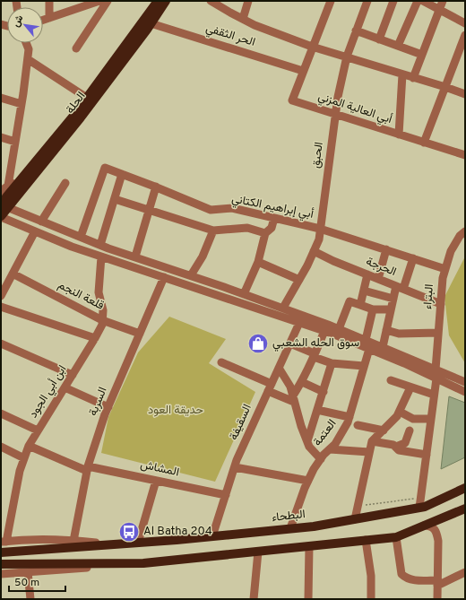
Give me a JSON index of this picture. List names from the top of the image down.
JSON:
{
  "streets": {
    "main road": ["الحلة", "البطحاء"],
    "street": [
      "الحر الثقفي",
      "أبي العالية المزني",
      "الحبق",
      "أبي إبراهيم الكتاني",
      "الحرجة",
      "قلعة النجم",
      "البتراء",
      "ابن أبي الجود",
      "السربة",
      "السقيفة",
      "العتمة",
      "المشاش"
    ]
  },
  "crossings": [
    ["الحر الثقفي", "الحلة"],
    ["الحر الثقفي", "أبي العالية المزني"],
    ["أبي العالية المزني", "الحبق"],
    ["الحبق", "أبي إبراهيم الكتاني"],
    ["الحبق", "الحرجة"],
    ["أبي إبراهيم الكتاني", "البتراء"],
    ["الحرجة", "البتراء"],
    ["قلعة النجم", "ابن أبي الجود"],
    ["قلعة النجم", "السربة"],
    ["ابن أبي الجود", "المشاش"],
    ["ابن أبي الجود", "البطحاء"],
    ["السربة", "المشاش"],
    ["السربة", "البطحاء"],
    ["السقيفة", "المشاش"],
    ["السقيفة", "البطحاء"],
    ["العتمة", "البطحاء"]
  ],
  "parks": ["حديقة العود"],
  "places": {
    "shop": ["سوق الحله الشعبي"],
    "bus stop": ["Al Batha 204"]
  },
  "scale_bar": "50 m",
  "north": "top left"
}
